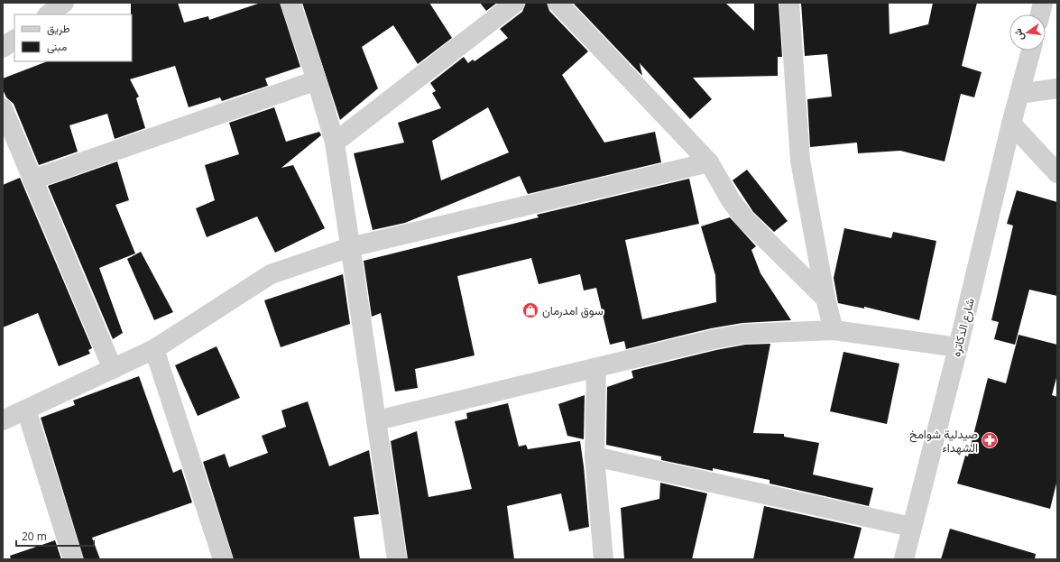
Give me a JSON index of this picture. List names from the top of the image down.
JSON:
{
  "streets": {
    "street": ["شارع الدكاتره"]
  },
  "places": {
    "shop": ["سوق امدرمان"],
    "pharmacy": ["صيدلية شوامخ الشهداء"]
  },
  "legend": ["طريق", "مبنى"],
  "scale_bar": "20 m",
  "north": "left"
}
